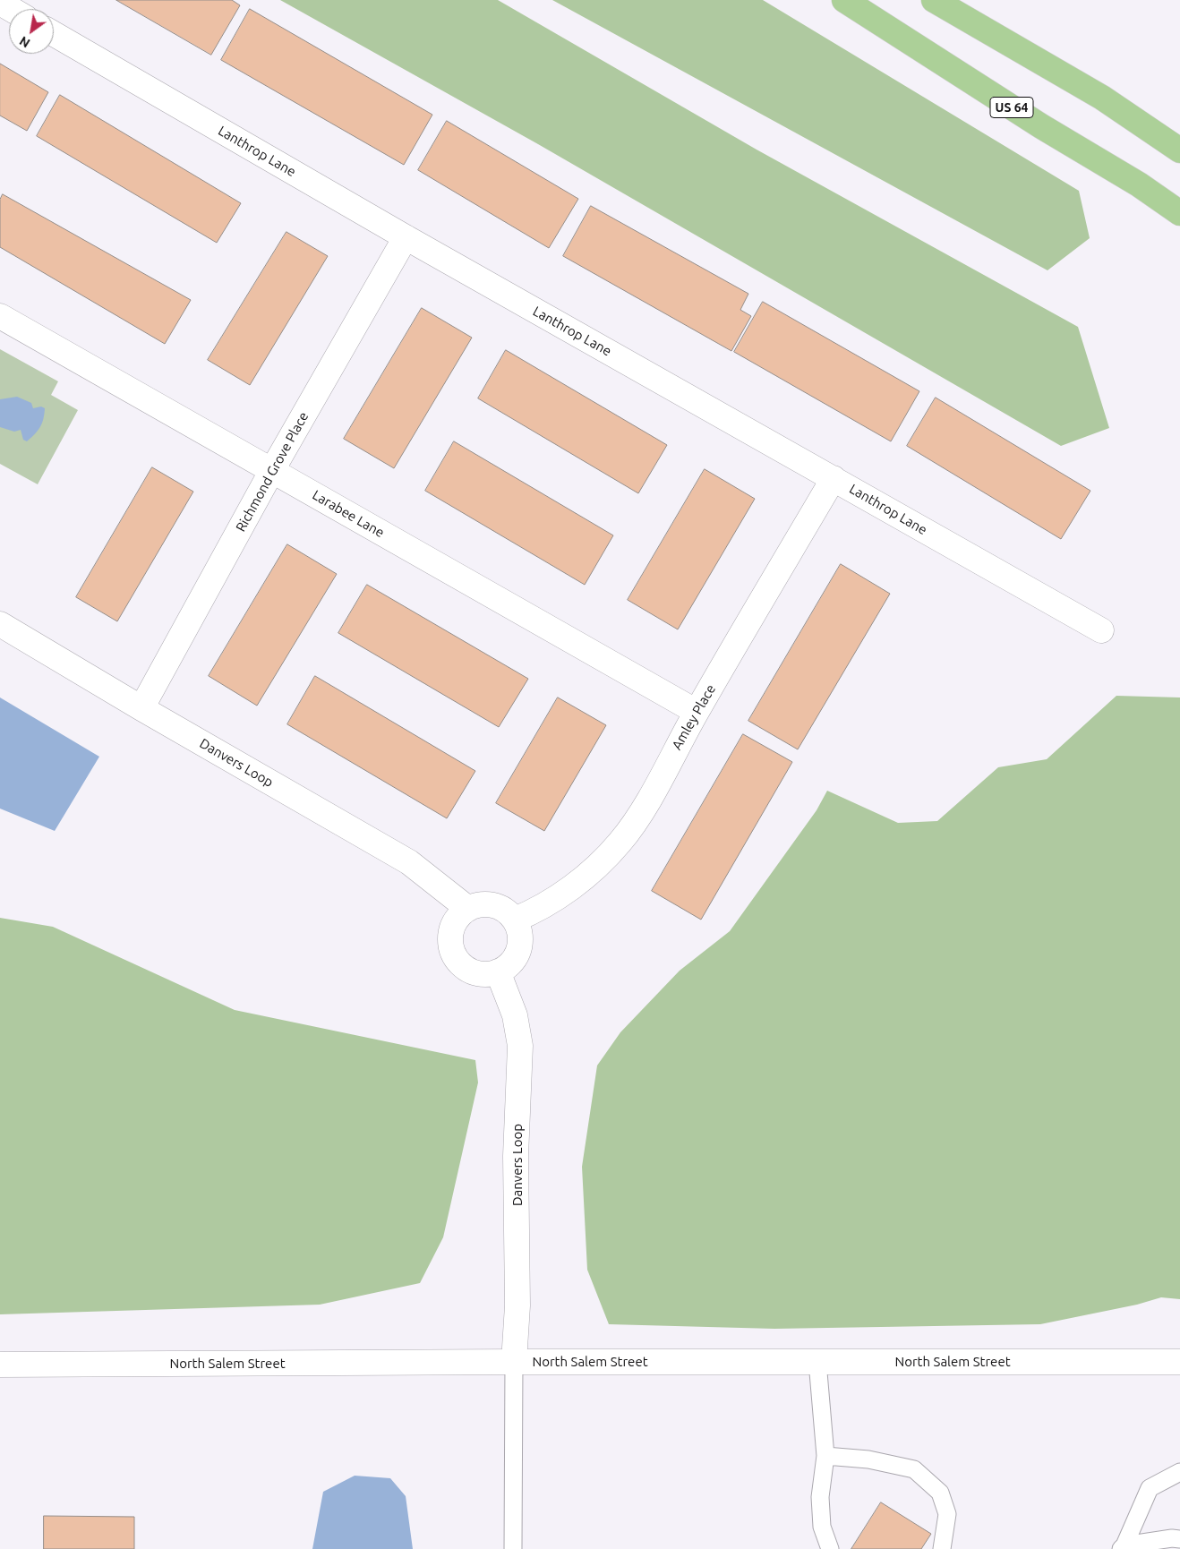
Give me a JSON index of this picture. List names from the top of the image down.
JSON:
{
  "streets": {
    "highway": ["US 64"],
    "street": [
      "Lanthrop Lane",
      "Richmond Grove Place",
      "Larabee Lane",
      "Amley Place",
      "Danvers Loop",
      "North Salem Street"
    ]
  },
  "crossings": [
    ["Lanthrop Lane", "Richmond Grove Place"],
    ["Lanthrop Lane", "Amley Place"],
    ["Richmond Grove Place", "Larabee Lane"],
    ["Richmond Grove Place", "Danvers Loop"],
    ["Larabee Lane", "Amley Place"],
    ["Amley Place", "Danvers Loop"],
    ["Danvers Loop", "North Salem Street"]
  ],
  "north": "bottom left"
}
